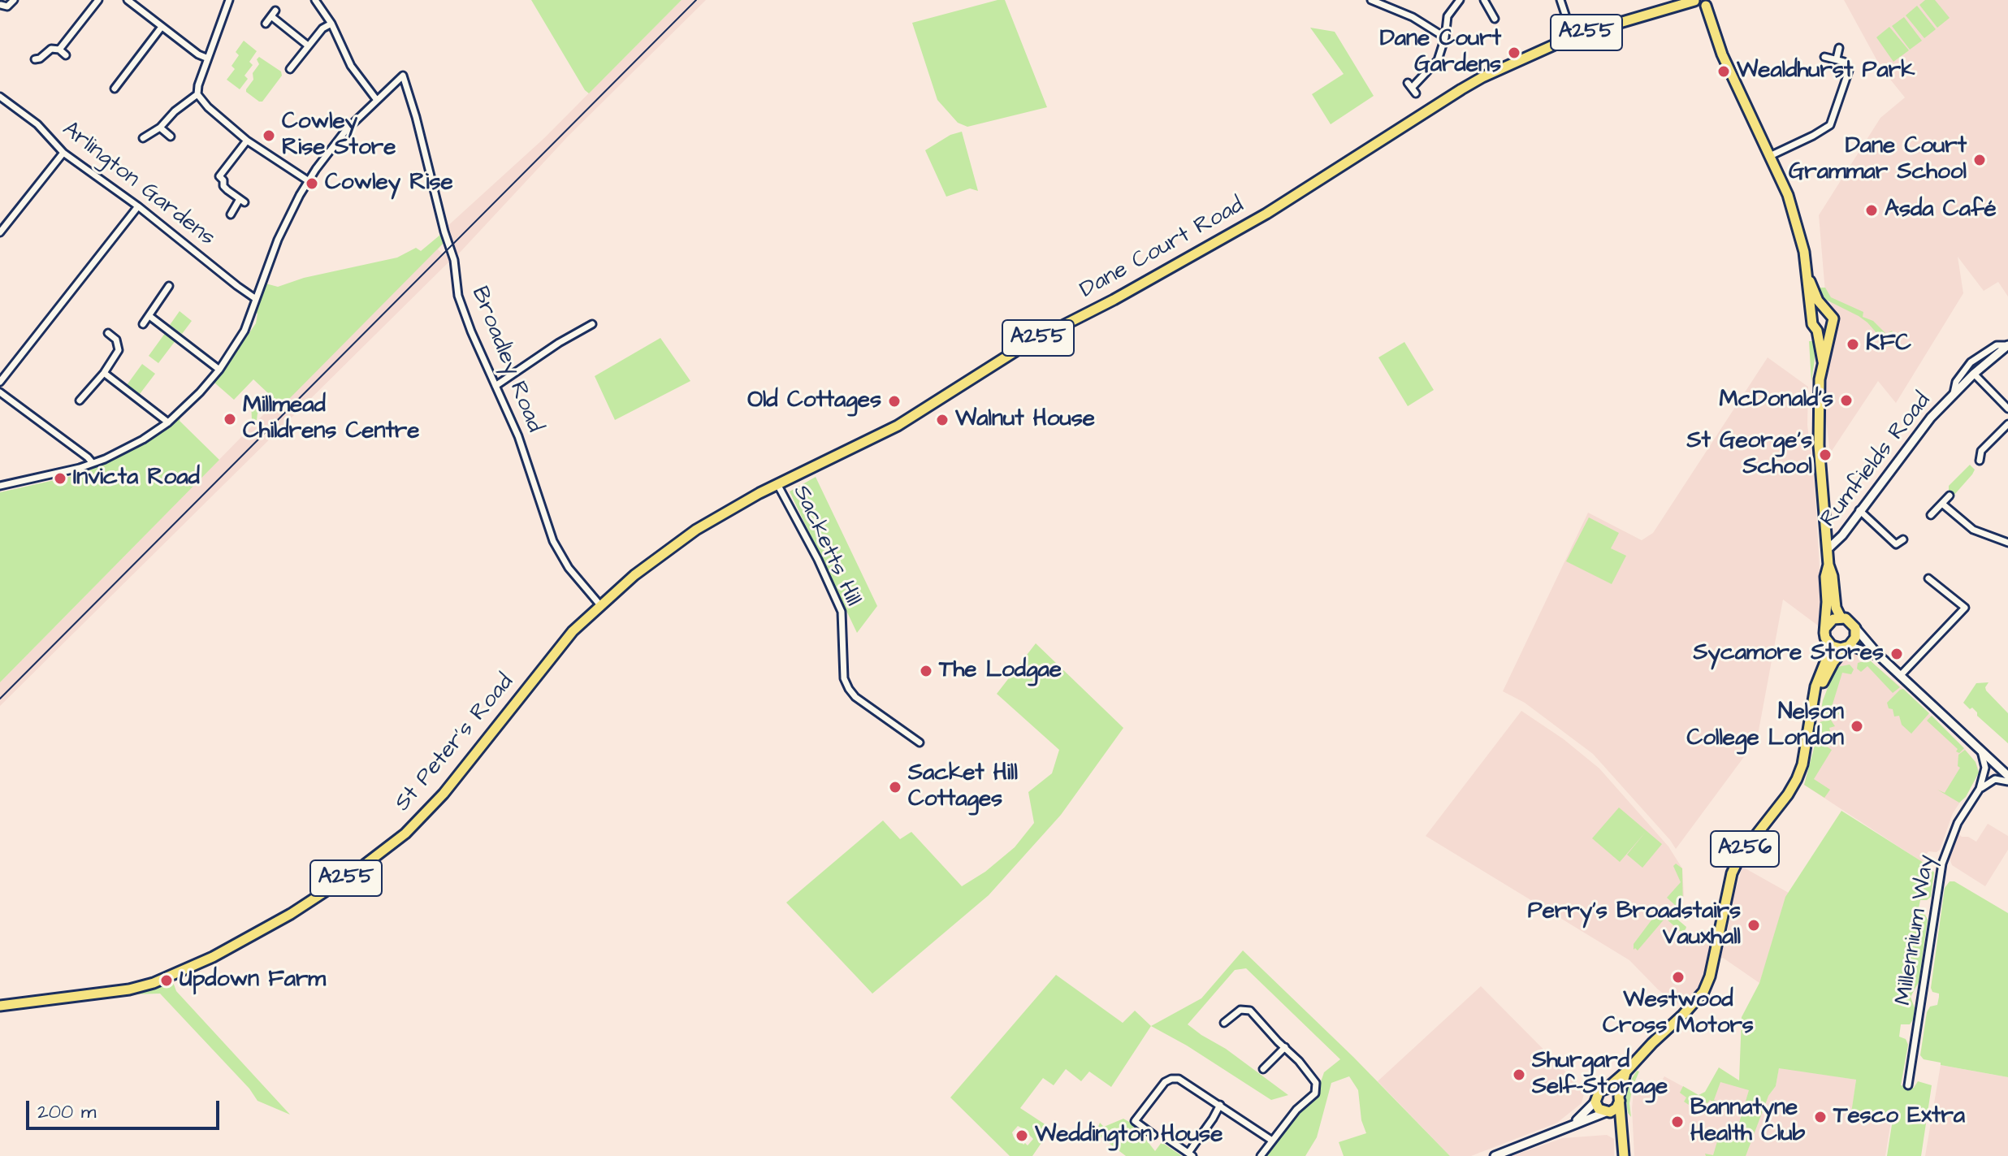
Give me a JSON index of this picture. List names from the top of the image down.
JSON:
{
  "streets": {
    "main road": [
      "A255",
      "Dane Court Road",
      "St Peter's Road",
      "A256"
    ],
    "street": [
      "Arlington Gardens",
      "Broadley Road",
      "Rumfields Road",
      "Sacketts Hill",
      "Millennium Way"
    ]
  },
  "crossings": [
    ["A255", "Dane Court Road"],
    ["Dane Court Road", "Broadley Road"],
    ["Dane Court Road", "Sacketts Hill"],
    ["Dane Court Road", "St Peter's Road"],
    ["Broadley Road", "St Peter's Road"]
  ],
  "places": [
    "Dane Court Gardens",
    "Wealdhurst Park",
    "Cowley Rise Store",
    "Dane Court Grammar School",
    "Cowley Rise",
    "Asda Café",
    "KFC",
    "McDonald's",
    "Old Cottages",
    "Millmead Childrens Centre",
    "Walnut House",
    "St George's School",
    "Invicta Road",
    "Sycamore Stores",
    "The Lodgae",
    "Nelson College London",
    "Sacket Hill Cottages",
    "Perry's Broadstairs Vauxhall",
    "Westwood Cross Motors",
    "Updown Farm",
    "Shurgard Self-Storage",
    "Tesco Extra",
    "Bannatyne Health Club",
    "Weddington House"
  ],
  "scale_bar": "200 m"
}
